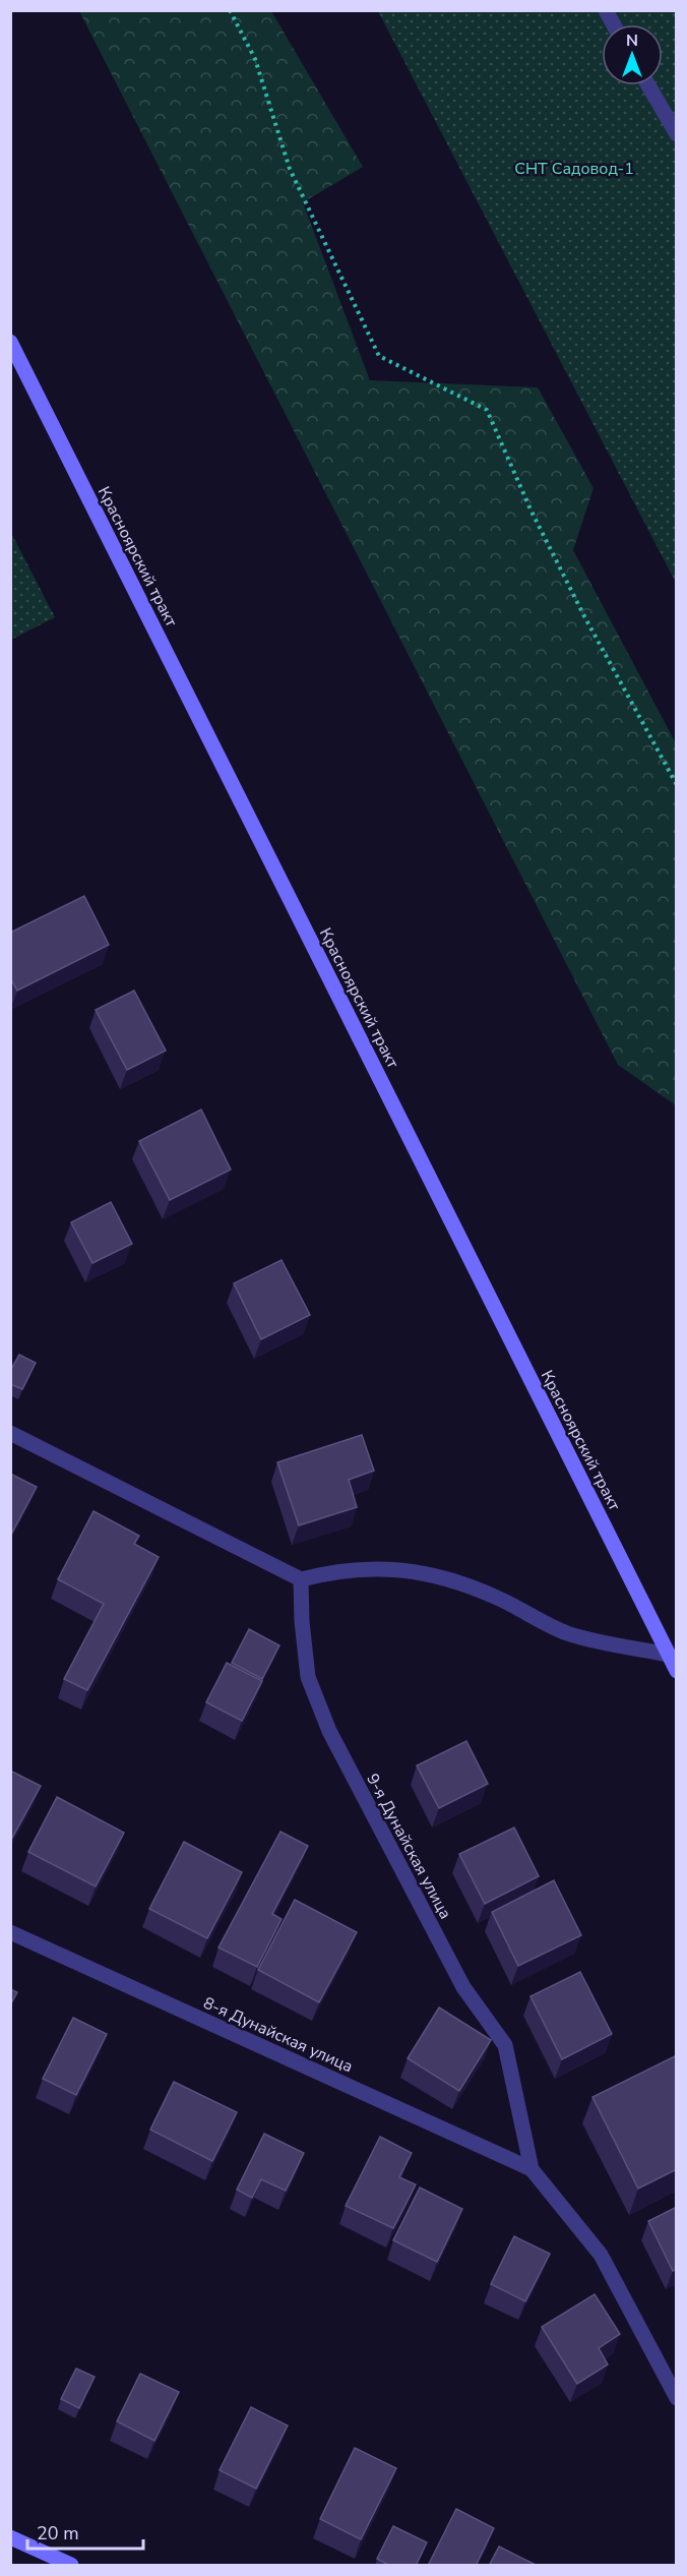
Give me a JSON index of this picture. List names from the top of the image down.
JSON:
{
  "streets": {
    "main road": ["Красноярский тракт"],
    "street": ["9-я Дунайская улица", "8-я Дунайская улица"]
  },
  "crossings": [
    ["9-я Дунайская улица", "8-я Дунайская улица"]
  ],
  "parks": ["СНТ Садовод-1"],
  "scale_bar": "20 m",
  "north": "top"
}
